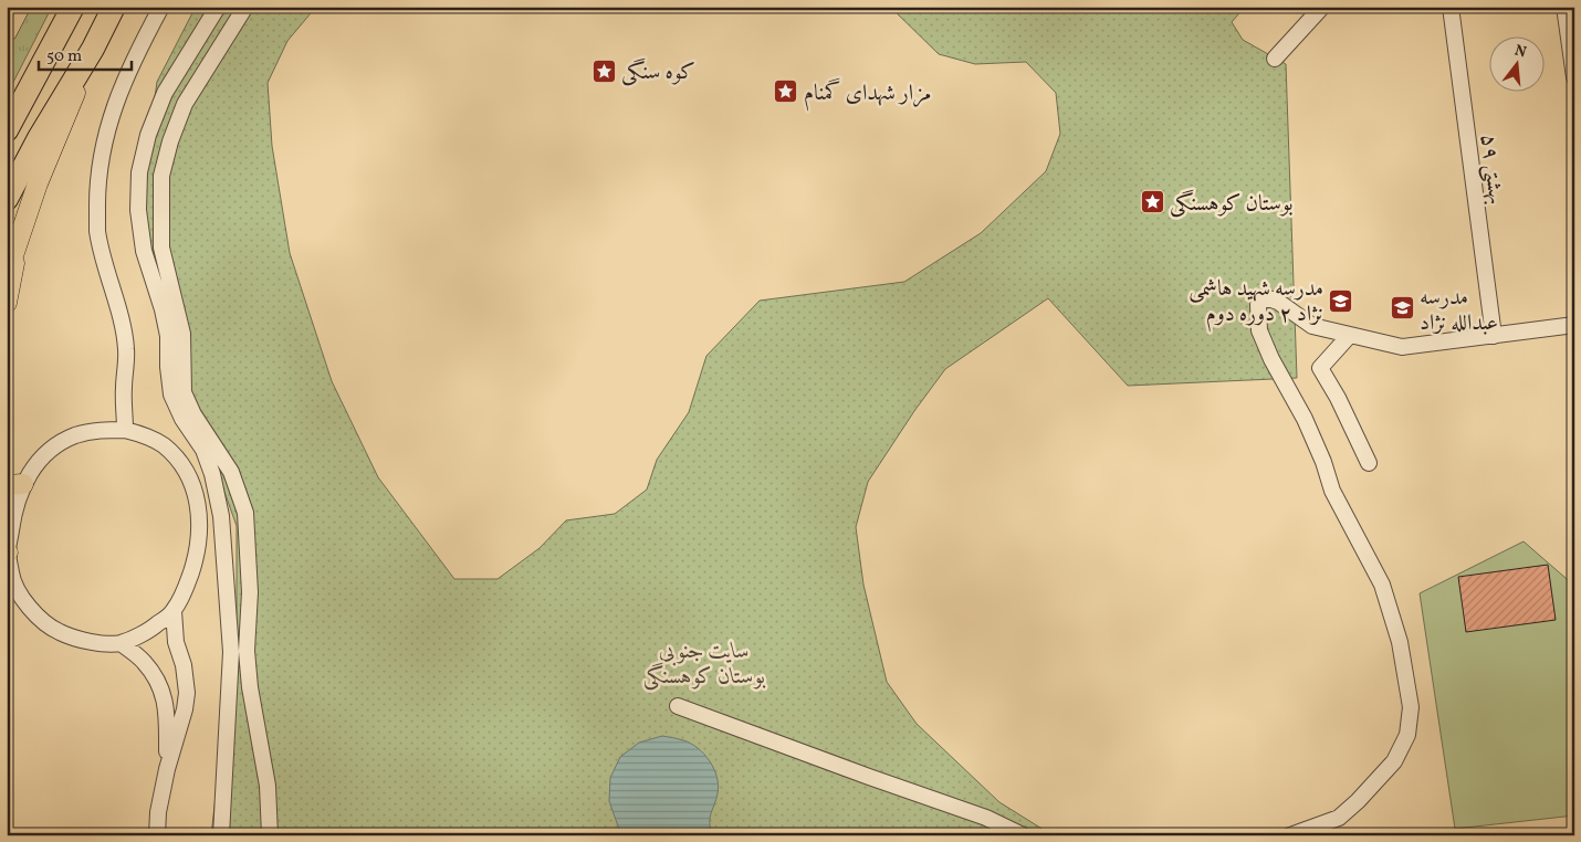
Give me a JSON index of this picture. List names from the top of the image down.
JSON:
{
  "streets": {
    "street": ["بهشتی ۵۹"]
  },
  "parks": ["سایت جنوبی بوستان کوهسنگی"],
  "places": {
    "place": ["کوه سنگی", "مزار شهدای گمنام", "بوستان کوهسنگی"],
    "school or university": ["مدرسه شهید هاشمی نژاد ۲ دوره دوم", "مدرسه عبدالله نژاد"]
  },
  "scale_bar": "50 m",
  "north": "top"
}
